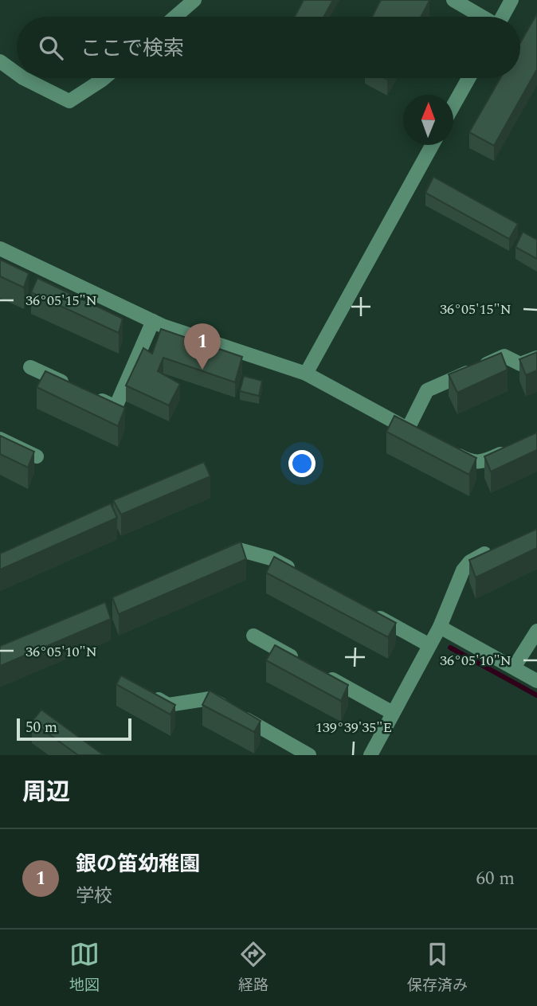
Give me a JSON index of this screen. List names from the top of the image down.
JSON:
{
  "scale_bar": "50 m",
  "north": "top",
  "page": {
    "search": "ここで検索",
    "pins": "1",
    "scale": "50 m",
    "heading": "周辺",
    "list": [
      {
        "mark": "1",
        "name": "銀の笛幼稚園",
        "note": "学校",
        "value": "60 m"
      }
    ],
    "nav": ["地図", "経路", "保存済み"]
  },
  "coordinates": ["36°05'15\"N", "36°05'10\"N", "139°39'35\"E"]
}
